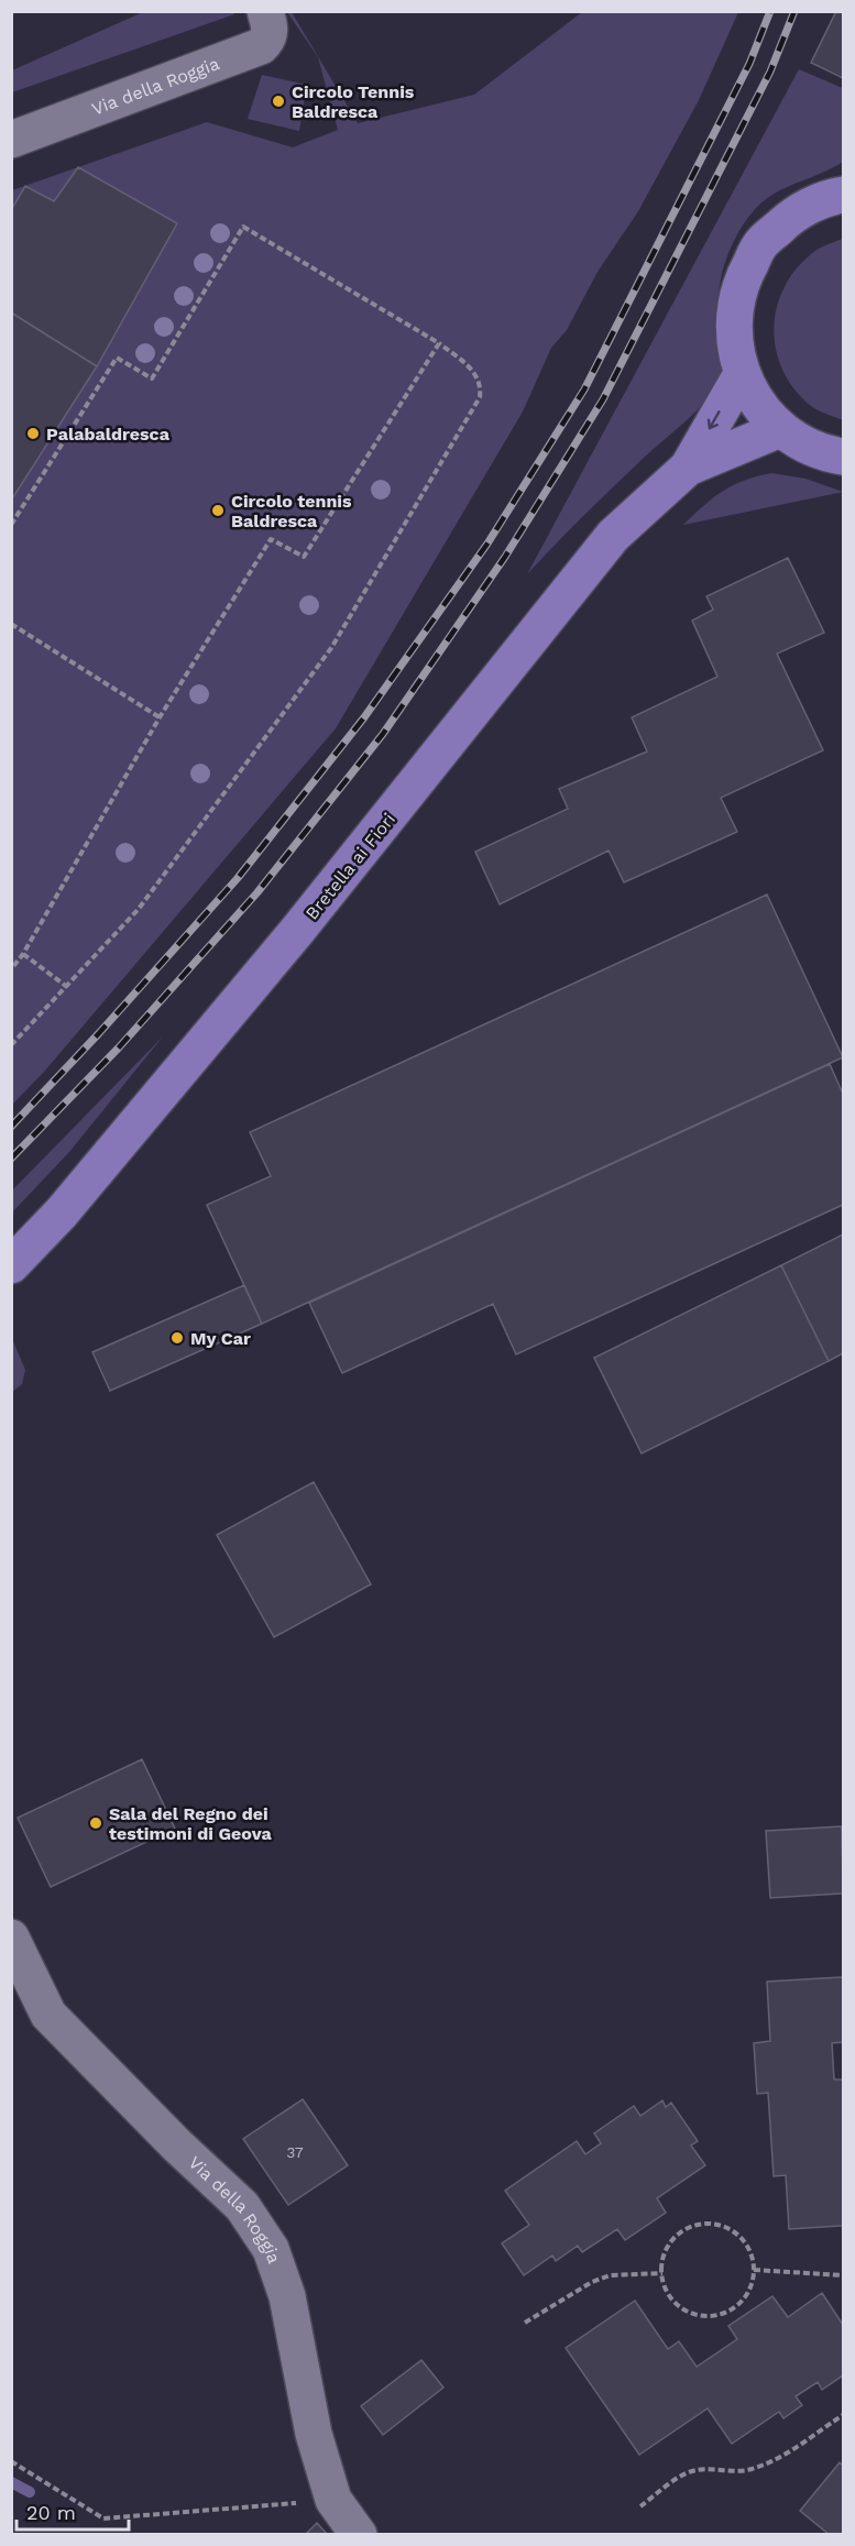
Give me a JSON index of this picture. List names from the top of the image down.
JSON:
{
  "streets": {
    "main road": ["Bretella ai Fiori"],
    "street": ["Via della Roggia"]
  },
  "places": [
    "Circolo Tennis Baldresca",
    "Palabaldresca",
    "Circolo tennis Baldresca",
    "My Car",
    "Sala del Regno dei testimoni di Geova"
  ],
  "house_numbers": ["37"],
  "scale_bar": "20 m"
}
